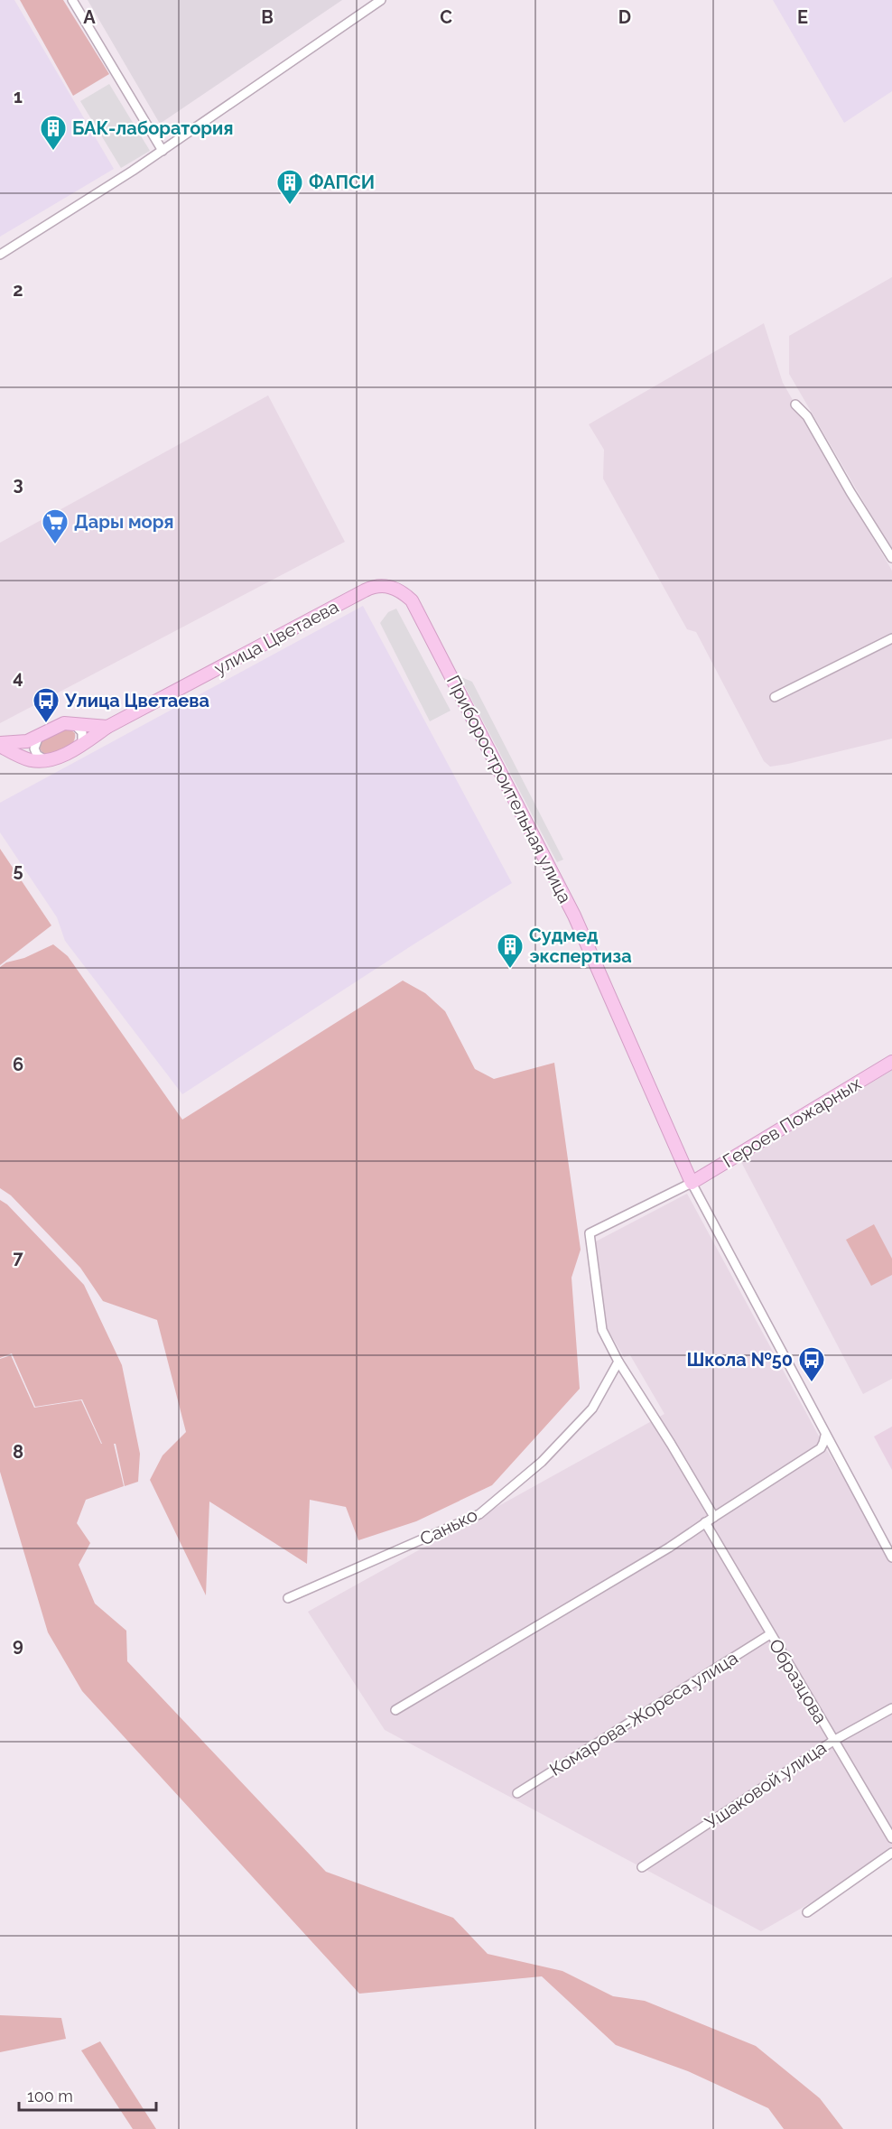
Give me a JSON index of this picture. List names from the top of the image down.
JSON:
{
  "streets": {
    "main road": ["улица Цветаева", "Приборостроительная улица", "Героев Пожарных"],
    "street": [
      "Санько",
      "Образцова",
      "Комарова-Жореса улица",
      "Ушаковой улица"
    ]
  },
  "crossings": [
    ["улица Цветаева", "Приборостроительная улица"],
    ["Приборостроительная улица", "Героев Пожарных"],
    ["Образцова", "Комарова-Жореса улица"],
    ["Образцова", "Ушаковой улица"]
  ],
  "places": {
    "building": ["БАК-лаборатория", "ФАПСИ", "Судмед экспертиза"],
    "supermarket": ["Дары моря"],
    "bus stop": ["Улица Цветаева", "Школа №50"]
  },
  "scale_bar": "100 m",
  "grid": {
    "columns": [
      "A",
      "B",
      "C",
      "D",
      "E"
    ],
    "rows": [
      "1",
      "2",
      "3",
      "4",
      "5",
      "6",
      "7",
      "8",
      "9"
    ]
  }
}
